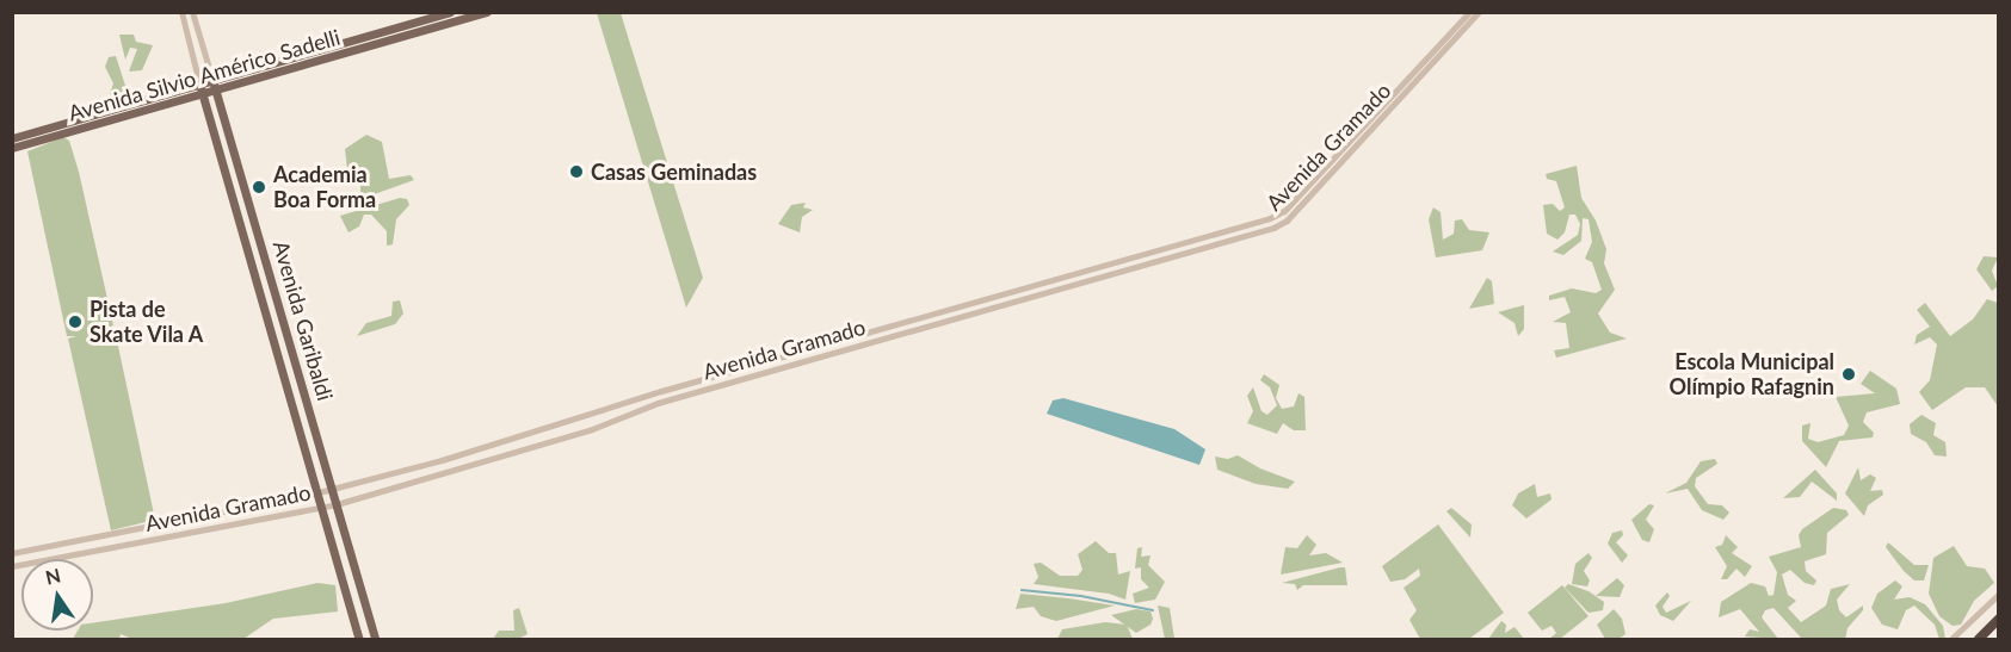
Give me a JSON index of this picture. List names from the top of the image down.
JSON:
{
  "streets": {
    "main road": ["Avenida Silvio Américo Sadelli", "Avenida Garibaldi"],
    "street": ["Avenida Gramado"]
  },
  "crossings": [
    ["Avenida Silvio Américo Sadelli", "Avenida Garibaldi"],
    ["Avenida Gramado", "Avenida Garibaldi"]
  ],
  "places": [
    "Casas Geminadas",
    "Academia Boa Forma",
    "Pista de Skate Vila A",
    "Escola Municipal Olímpio Rafagnin"
  ],
  "north": "top"
}
